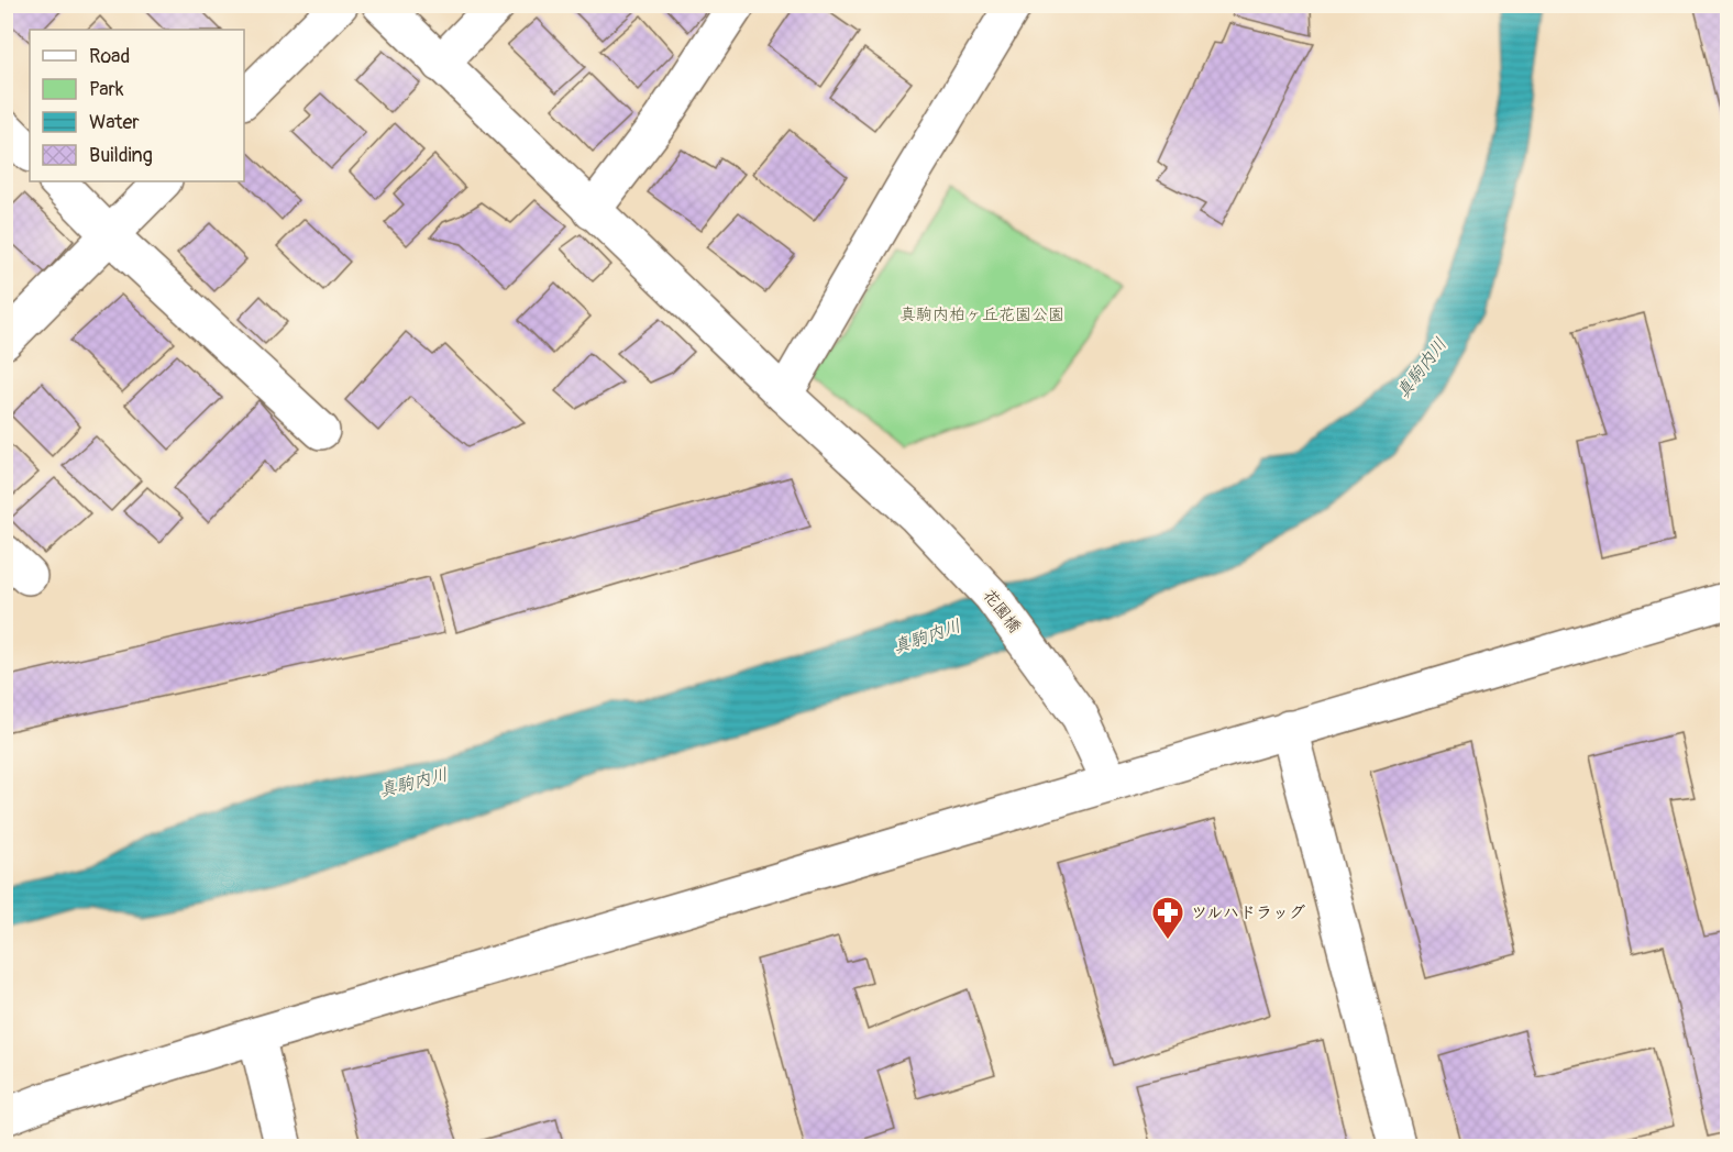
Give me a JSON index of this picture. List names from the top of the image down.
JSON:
{
  "streets": {
    "street": ["花園橋"]
  },
  "water": ["真駒内川"],
  "parks": ["真駒内柏ヶ丘花園公園"],
  "places": {
    "pharmacy": ["ツルハドラッグ"]
  },
  "legend": [
    "Road",
    "Park",
    "Water",
    "Building"
  ]
}
